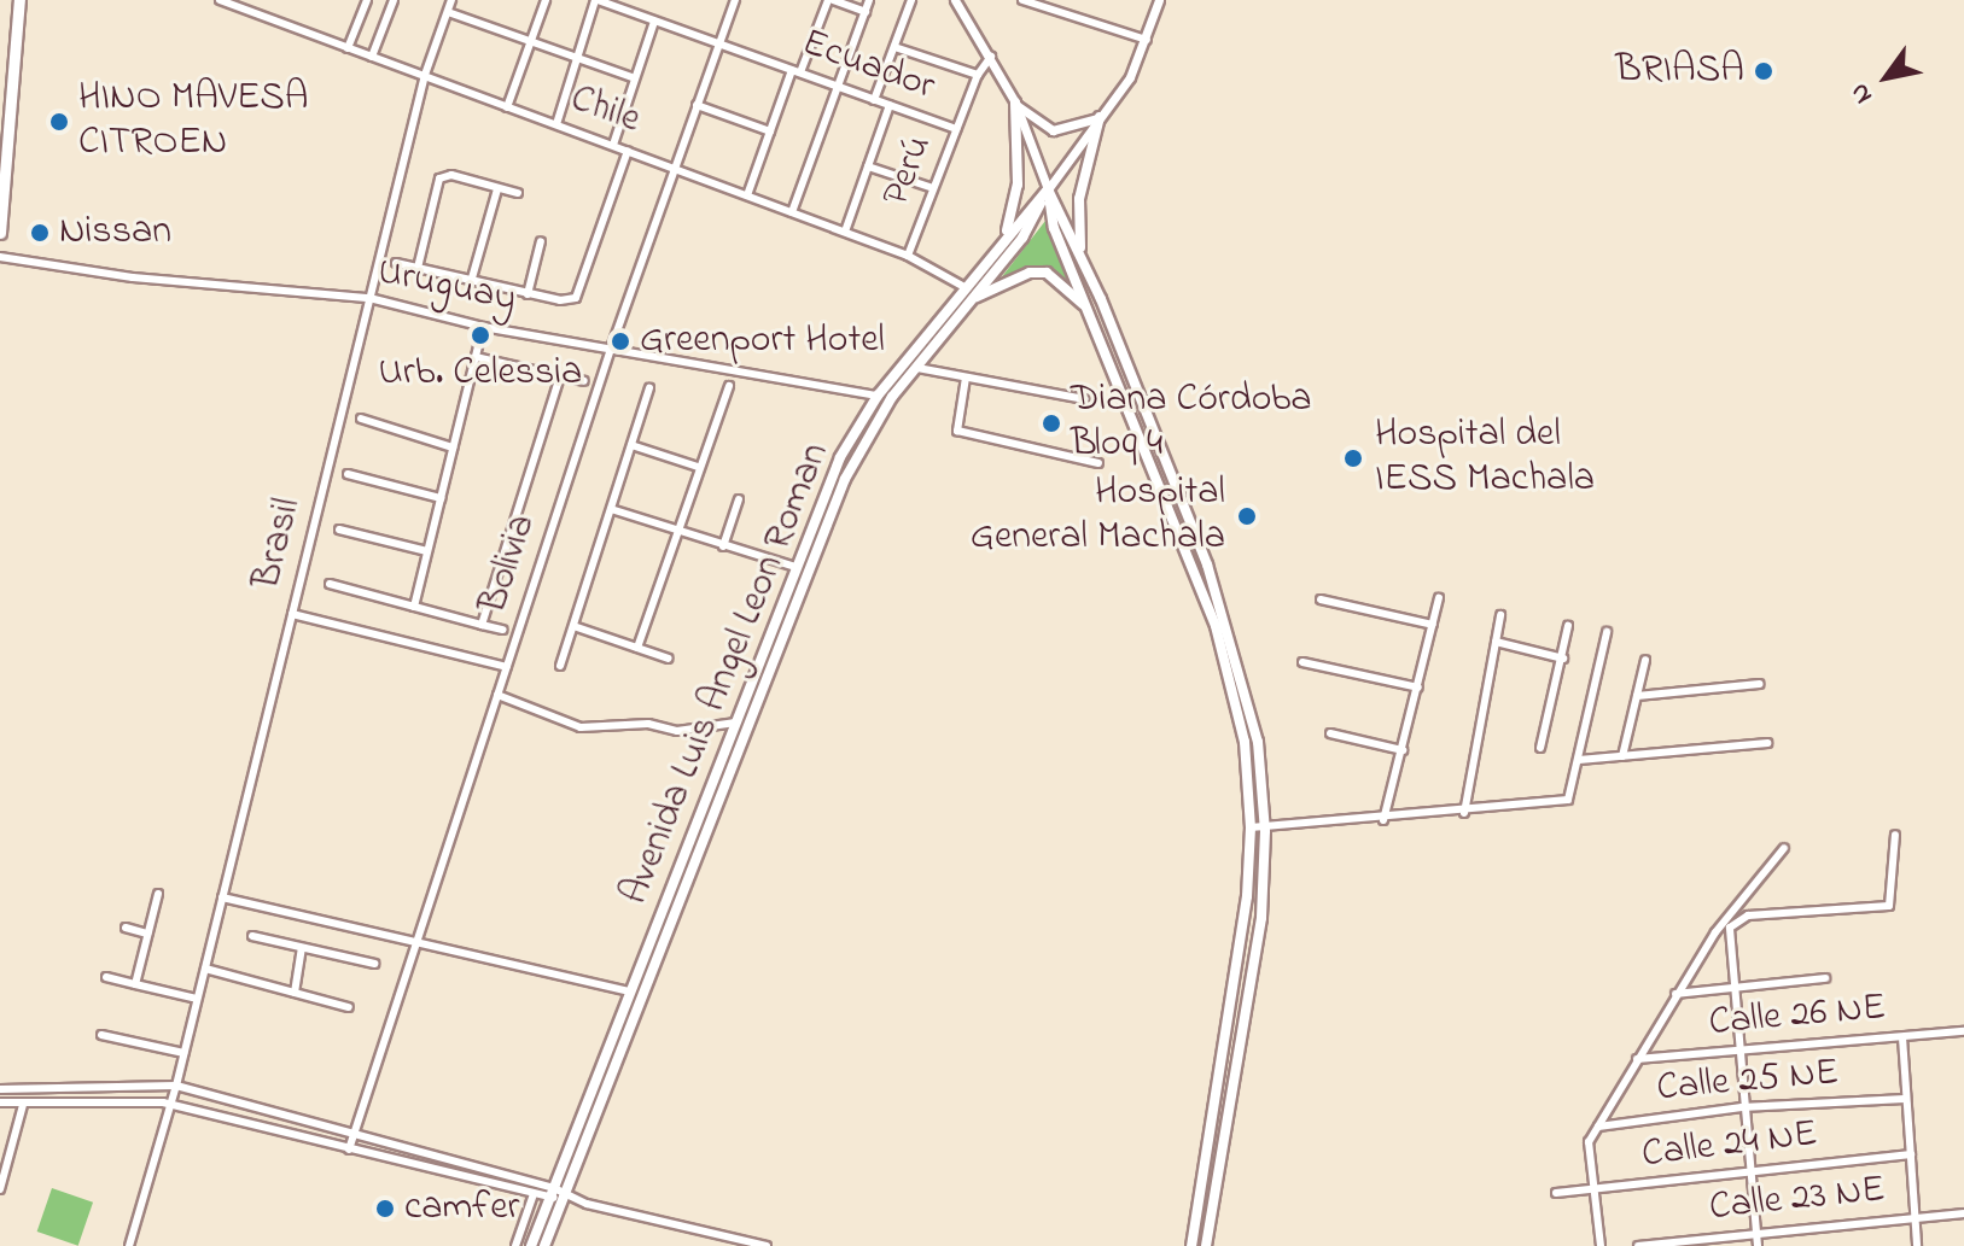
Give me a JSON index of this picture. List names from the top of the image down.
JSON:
{
  "streets": {
    "main road": ["Avenida Luis Angel Leon Roman"],
    "street": [
      "Ecuador",
      "Chile",
      "Perú",
      "Uruguay",
      "Brasil",
      "Bolivia",
      "Calle 26 NE",
      "Calle 25 NE",
      "Calle 24 NE",
      "Calle 23 NE"
    ]
  },
  "crossings": [
    ["Ecuador", "Perú"],
    ["Ecuador", "Bolivia"],
    ["Chile", "Perú"],
    ["Chile", "Brasil"],
    ["Chile", "Bolivia"],
    ["Chile", "Avenida Luis Angel Leon Roman"],
    ["Uruguay", "Brasil"],
    ["Uruguay", "Bolivia"],
    ["Uruguay", "Avenida Luis Angel Leon Roman"]
  ],
  "places": [
    "BRIASA",
    "HINO MAVESA CITROEN",
    "Nissan",
    "Urb. Celessia",
    "Greenport Hotel",
    "Diana Córdoba Bloq 4",
    "Hospital del IESS Machala",
    "Hospital General Machala",
    "camfer"
  ],
  "north": "bottom left"
}
